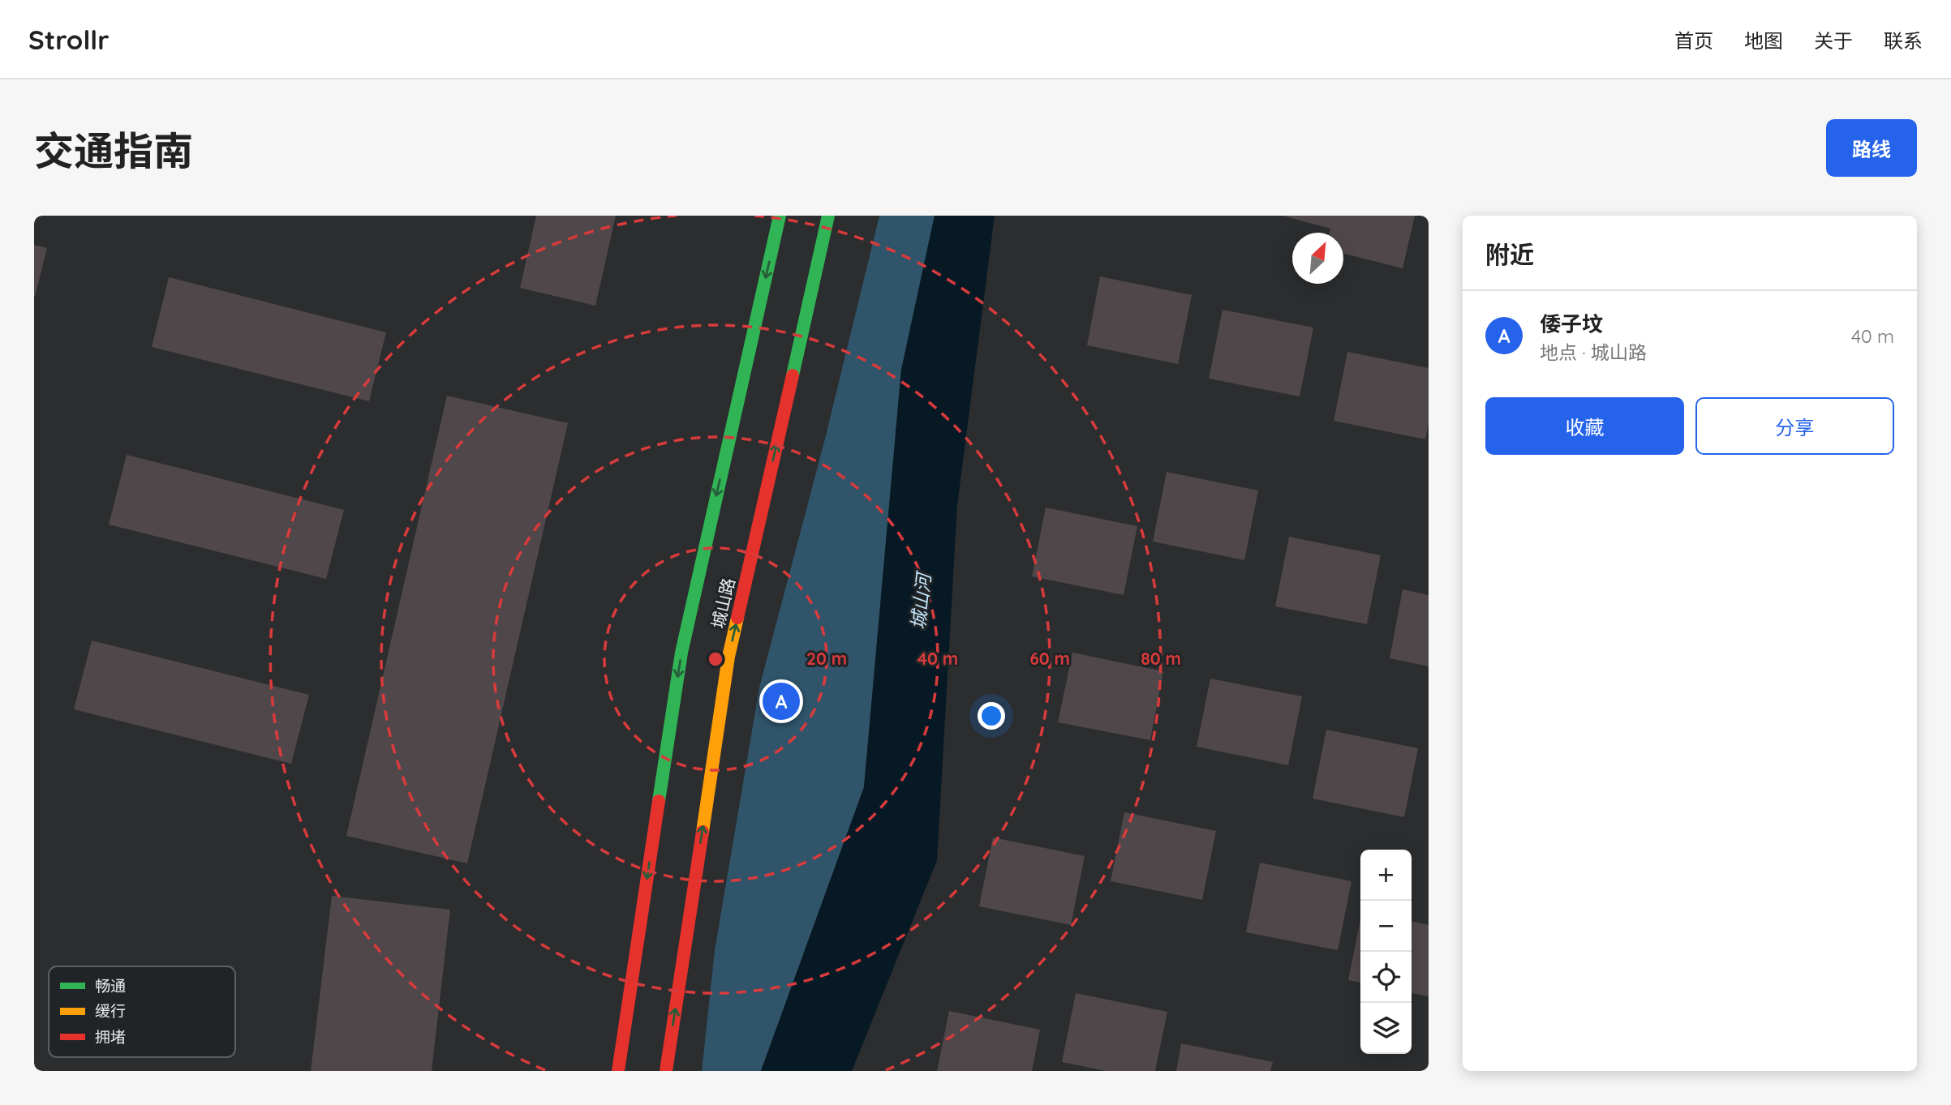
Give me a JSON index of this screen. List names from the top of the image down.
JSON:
{
  "streets": {
    "main road": ["城山路"]
  },
  "water": ["城山河"],
  "legend": ["畅通", "缓行", "拥堵"],
  "north": "top right",
  "page": {
    "header": "Strollr",
    "nav": [
      "首页",
      "地图",
      "关于",
      "联系"
    ],
    "title": "交通指南",
    "buttons": [
      "路线",
      ["收藏", "分享"]
    ],
    "heading": "附近",
    "list": [
      {
        "mark": "A",
        "name": "倭子坟",
        "note": "地点 · 城山路",
        "value": "40 m"
      }
    ],
    "pins": "A",
    "map_buttons": ["+", "−"]
  },
  "rings": [
    "20 m",
    "40 m",
    "60 m",
    "80 m"
  ]
}
